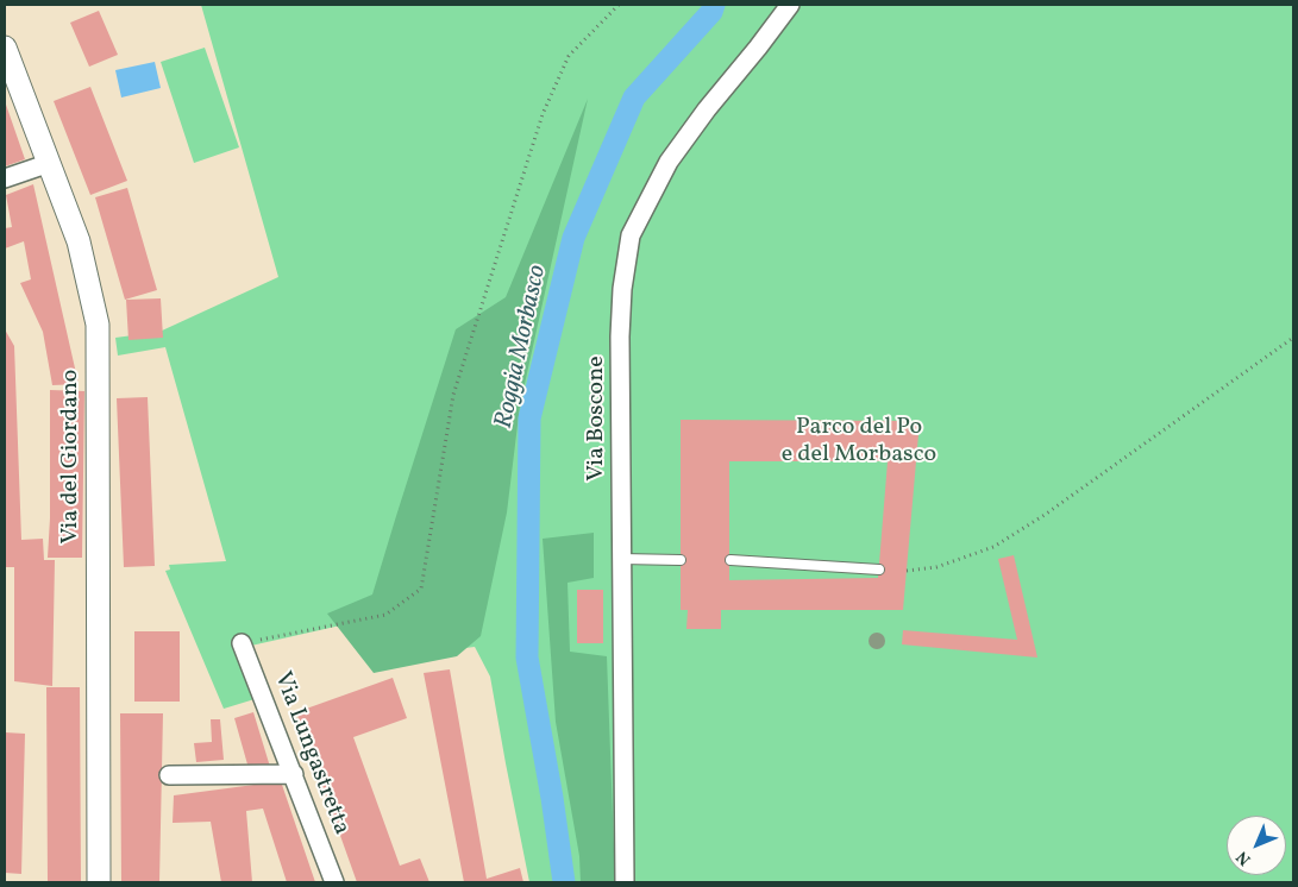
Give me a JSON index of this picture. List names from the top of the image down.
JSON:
{
  "streets": {
    "street": ["Via Boscone", "Via del Giordano", "Via Lungastretta"]
  },
  "water": ["Roggia Morbasco"],
  "parks": ["Parco del Po e del Morbasco"],
  "north": "bottom left"
}
